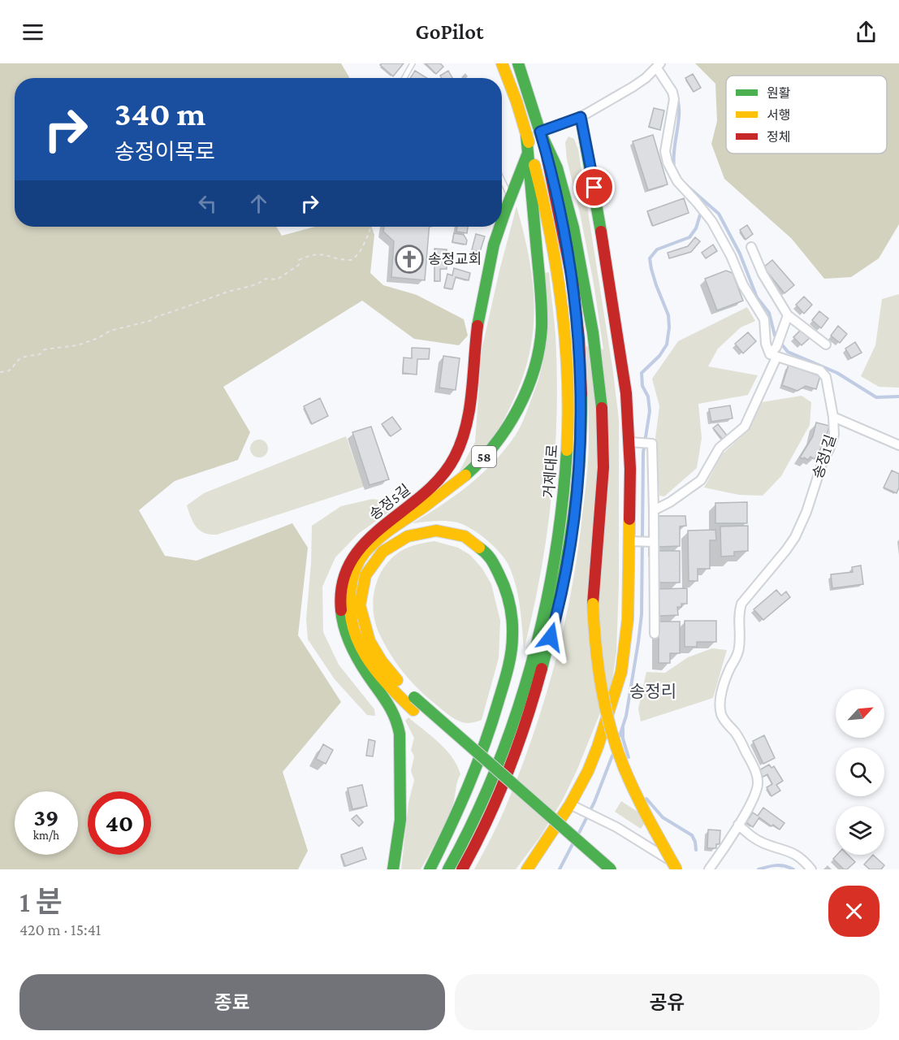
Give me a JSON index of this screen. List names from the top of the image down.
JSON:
{
  "streets": {
    "main road": ["58", "거제대로", "송정5길"],
    "street": ["송정1길"]
  },
  "crossings": [
    ["58", "거제대로"],
    ["58", "송정5길"]
  ],
  "districts": ["송정리"],
  "places": {
    "church": ["송정교회"]
  },
  "legend": ["원활", "서행", "정체"],
  "north": "top right",
  "page": {
    "header": "GoPilot",
    "turn": ["340 m", "송정이목로"],
    "speed": "39 km/h",
    "limit": "40",
    "heading": ["1 분", "420 m · 15:41"],
    "buttons": ["종료", "공유"]
  }
}
